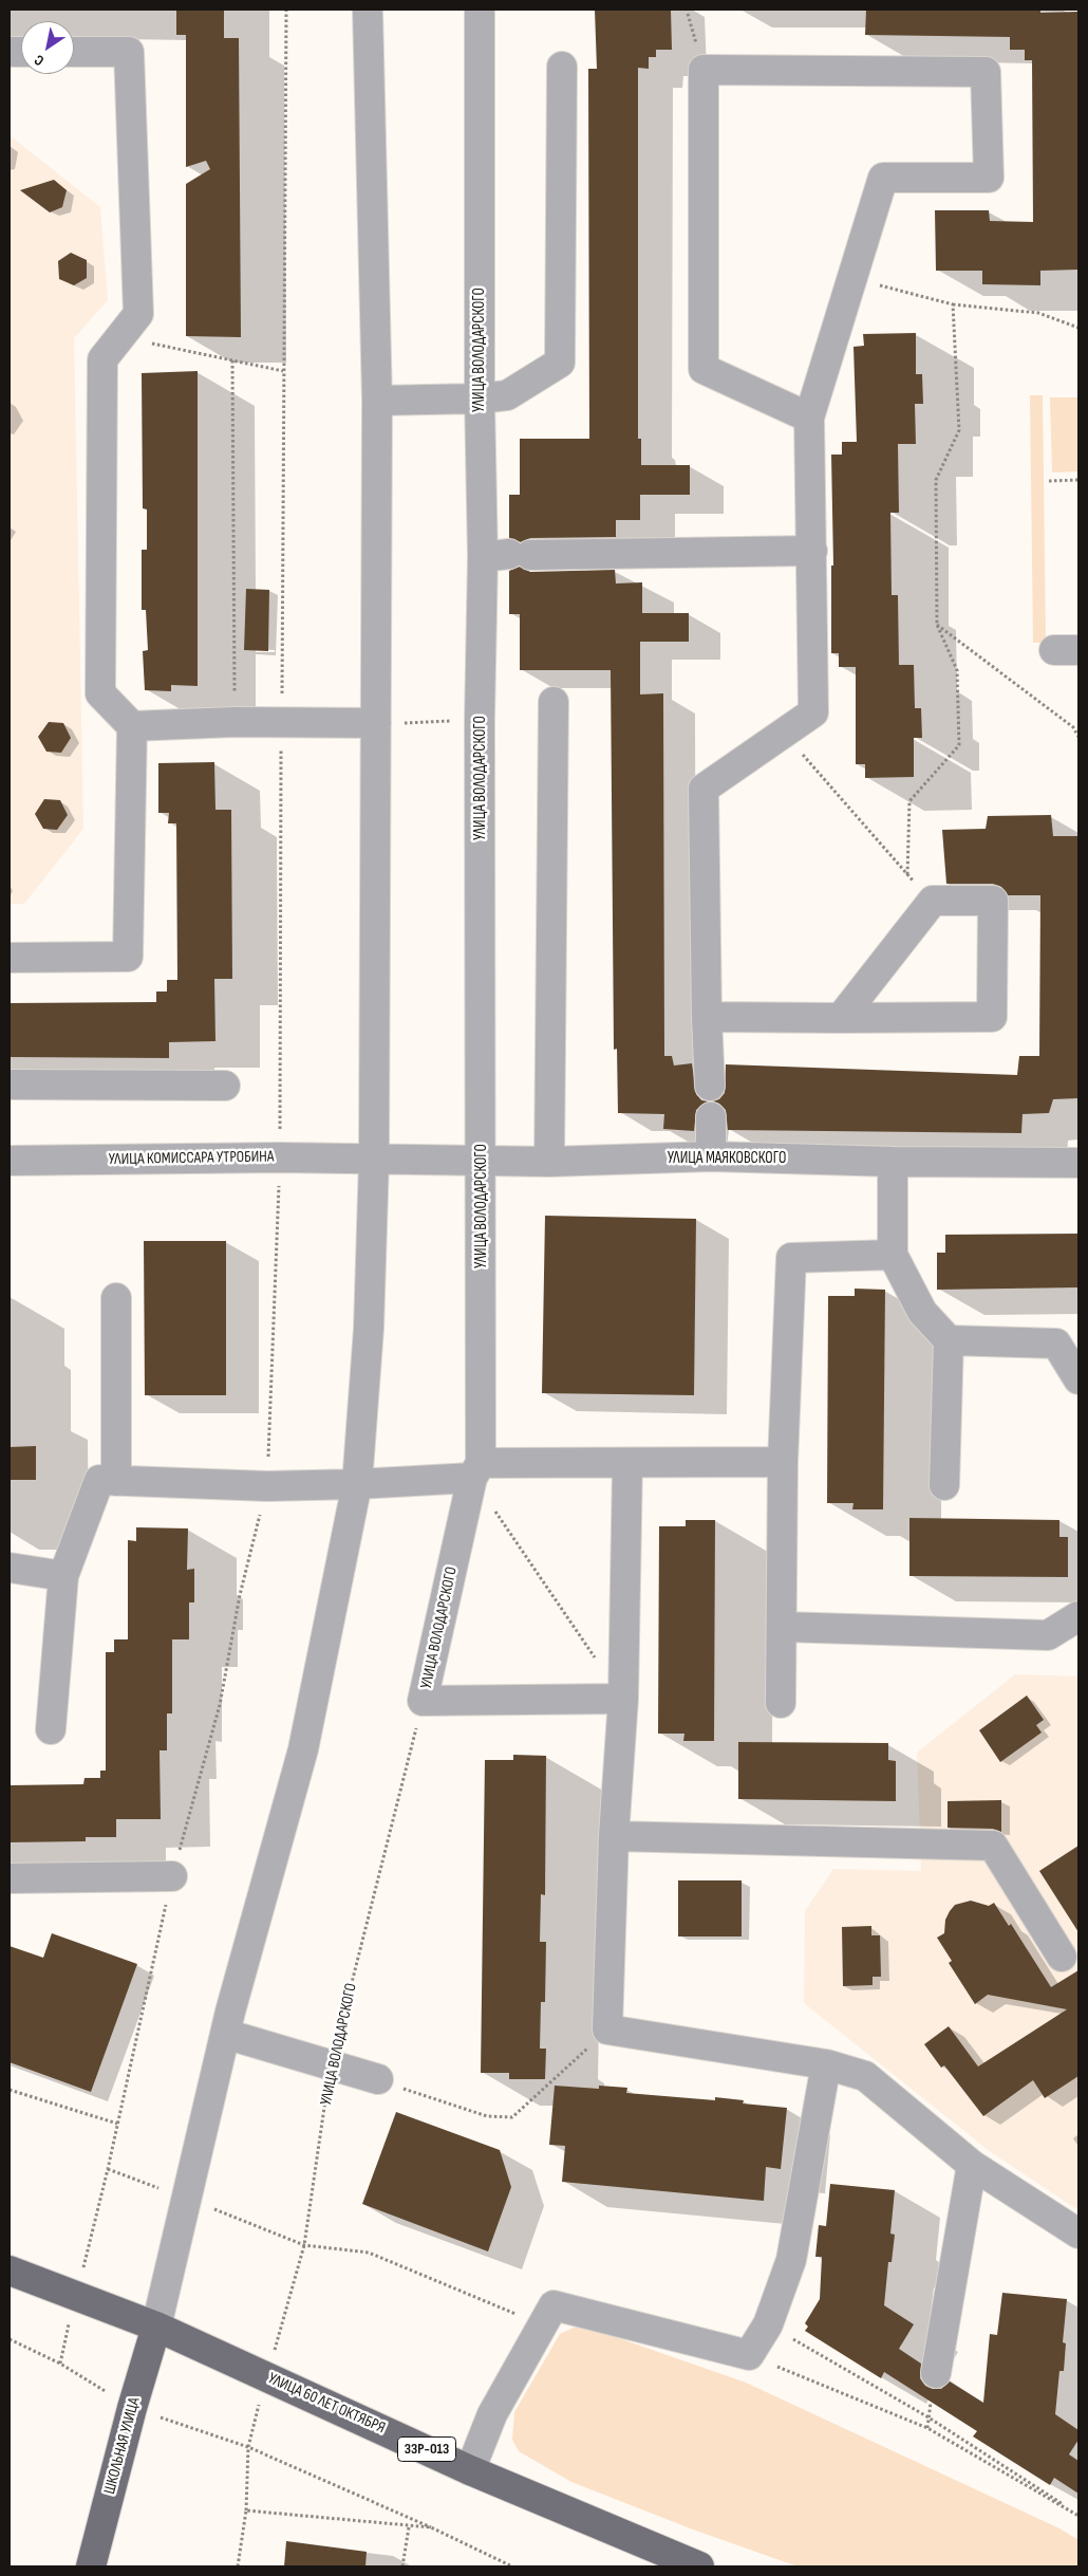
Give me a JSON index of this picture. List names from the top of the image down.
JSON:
{
  "streets": {
    "main road": ["УЛИЦА 60 ЛЕТ ОКТЯБРЯ", "ШКОЛЬНАЯ УЛИЦА", "33Р-013"],
    "street": ["УЛИЦА ВОЛОДАРСКОГО", "УЛИЦА КОМИССАРА УТРОБИНА", "УЛИЦА МАЯКОВСКОГО"]
  },
  "crossings": [
    ["УЛИЦА ВОЛОДАРСКОГО", "УЛИЦА МАЯКОВСКОГО"],
    ["УЛИЦА ВОЛОДАРСКОГО", "УЛИЦА 60 ЛЕТ ОКТЯБРЯ"],
    ["УЛИЦА КОМИССАРА УТРОБИНА", "УЛИЦА МАЯКОВСКОГО"],
    ["УЛИЦА 60 ЛЕТ ОКТЯБРЯ", "ШКОЛЬНАЯ УЛИЦА"]
  ],
  "north": "bottom left"
}
